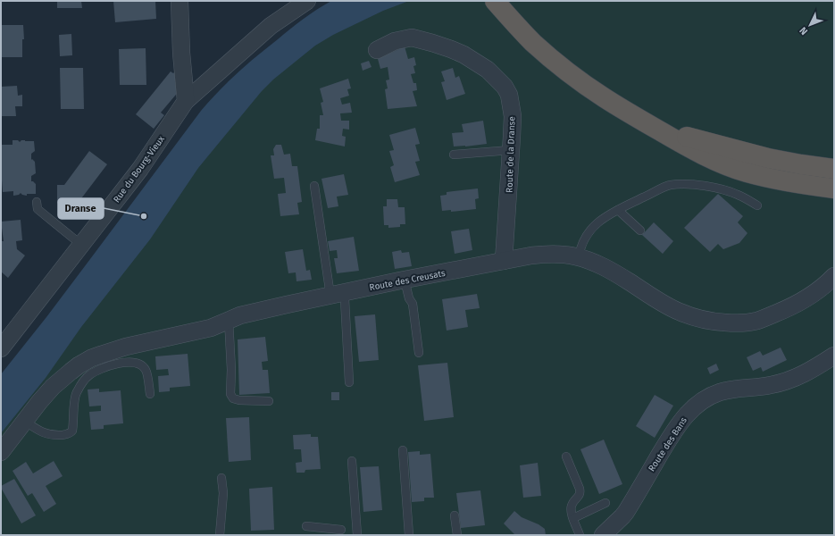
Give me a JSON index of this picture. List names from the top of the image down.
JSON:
{
  "streets": {
    "street": [
      "Route de la Dranse",
      "Rue du Bourg-Vieux",
      "Route des Creusats",
      "Route des Bans"
    ]
  },
  "crossings": [
    ["Route de la Dranse", "Route des Creusats"]
  ],
  "places": ["Dranse"],
  "north": "bottom left"
}
